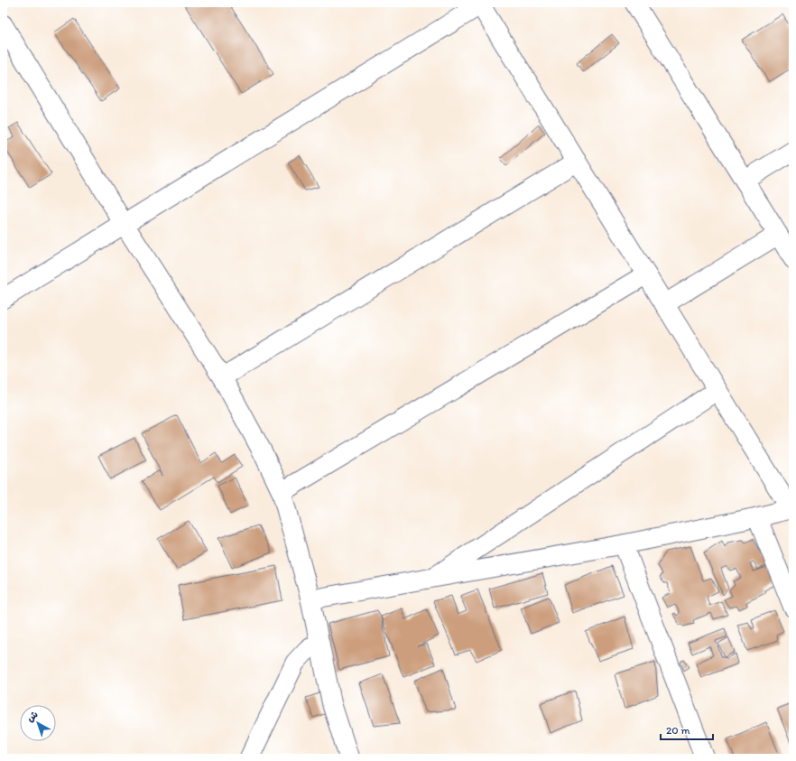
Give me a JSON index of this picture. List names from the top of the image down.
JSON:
{
  "scale_bar": "20 m",
  "north": "top left"
}
